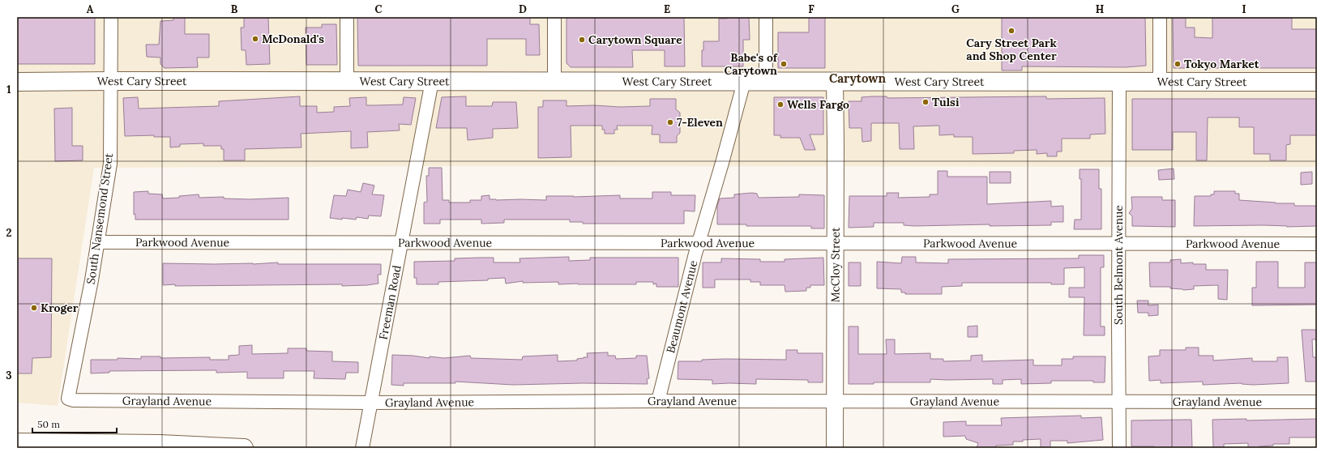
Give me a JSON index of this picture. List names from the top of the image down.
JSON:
{
  "streets": {
    "main road": ["West Cary Street"],
    "street": [
      "South Nansemond Street",
      "Parkwood Avenue",
      "McCloy Street",
      "South Belmont Avenue",
      "Freeman Road",
      "Beaumont Avenue",
      "Grayland Avenue"
    ]
  },
  "crossings": [
    ["West Cary Street", "South Nansemond Street"],
    ["West Cary Street", "McCloy Street"],
    ["West Cary Street", "South Belmont Avenue"],
    ["West Cary Street", "Freeman Road"],
    ["West Cary Street", "Beaumont Avenue"],
    ["South Nansemond Street", "Parkwood Avenue"],
    ["South Nansemond Street", "Grayland Avenue"],
    ["Parkwood Avenue", "McCloy Street"],
    ["Parkwood Avenue", "South Belmont Avenue"],
    ["Parkwood Avenue", "Freeman Road"],
    ["Parkwood Avenue", "Beaumont Avenue"],
    ["McCloy Street", "Grayland Avenue"],
    ["South Belmont Avenue", "Grayland Avenue"],
    ["Freeman Road", "Grayland Avenue"],
    ["Beaumont Avenue", "Grayland Avenue"]
  ],
  "districts": ["Carytown"],
  "places": [
    "Cary Street Park and Shop Center",
    "McDonald's",
    "Carytown Square",
    "Babe's of Carytown",
    "Tokyo Market",
    "Tulsi",
    "Wells Fargo",
    "7-Eleven",
    "Kroger"
  ],
  "scale_bar": "50 m",
  "grid": {
    "columns": [
      "A",
      "B",
      "C",
      "D",
      "E",
      "F",
      "G",
      "H",
      "I"
    ],
    "rows": ["1", "2", "3"]
  }
}
